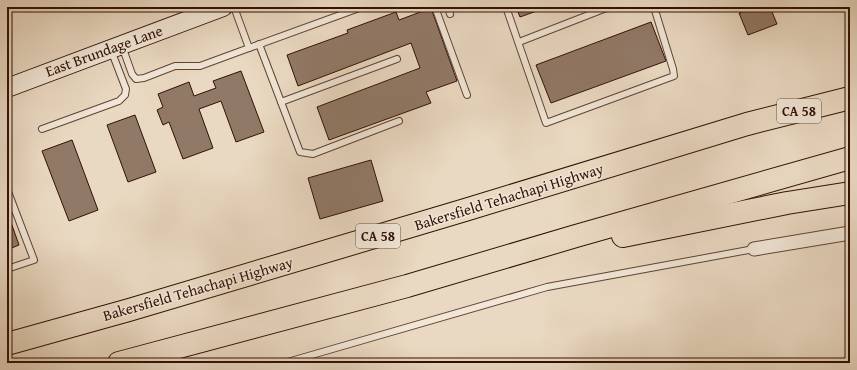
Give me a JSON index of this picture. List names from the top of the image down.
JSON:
{
  "streets": {
    "highway": ["CA 58", "Bakersfield Tehachapi Highway"],
    "main road": ["East Brundage Lane"]
  }
}
